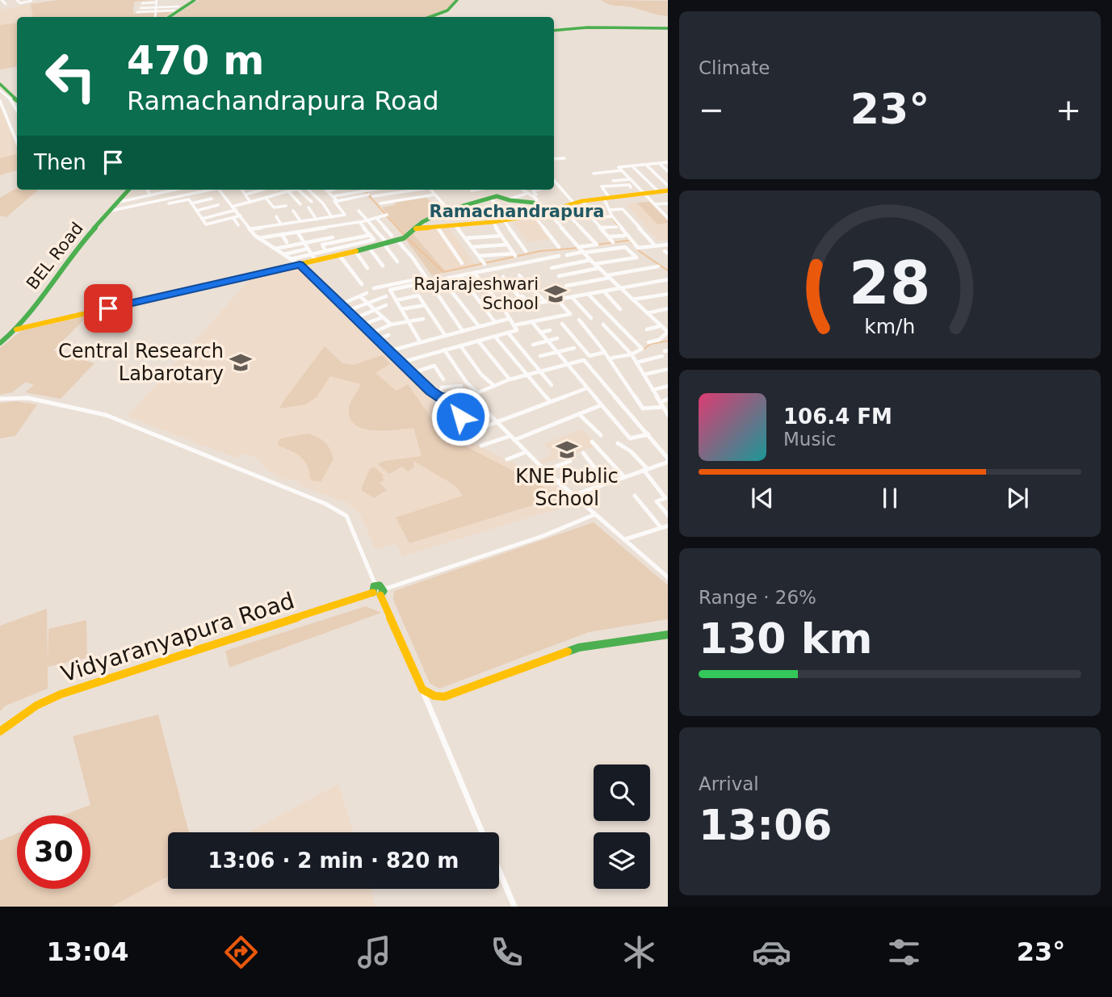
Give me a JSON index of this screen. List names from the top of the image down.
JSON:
{
  "streets": {
    "street": ["BEL Road", "Vidyaranyapura Road"]
  },
  "districts": ["Ramachandrapura"],
  "places": {
    "school or university": ["Rajarajeshwari School", "Central Research Labarotary", "KNE Public School"]
  },
  "page": {
    "tile": [
      "Climate",
      ["Range · 26%", "130 km"],
      ["Arrival", "13:06"]
    ],
    "turn": ["470 m", "Ramachandrapura Road"],
    "heat": ["−", "23°", "+"],
    "then": "Then",
    "song": ["106.4 FM", "Music"],
    "limit": "30",
    "trip": "13:06 · 2 min · 820 m",
    "tabs": ["13:04", "23°"],
    "gauge": ["28", "km/h"]
  }
}
